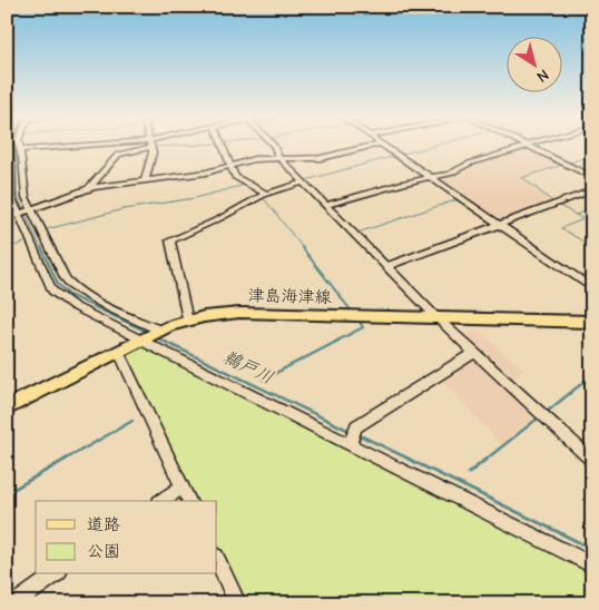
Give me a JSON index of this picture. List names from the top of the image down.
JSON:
{
  "streets": {
    "main road": ["津島海津線"]
  },
  "water": ["鵜戸川"],
  "legend": ["道路", "公園"],
  "north": "bottom right"
}
